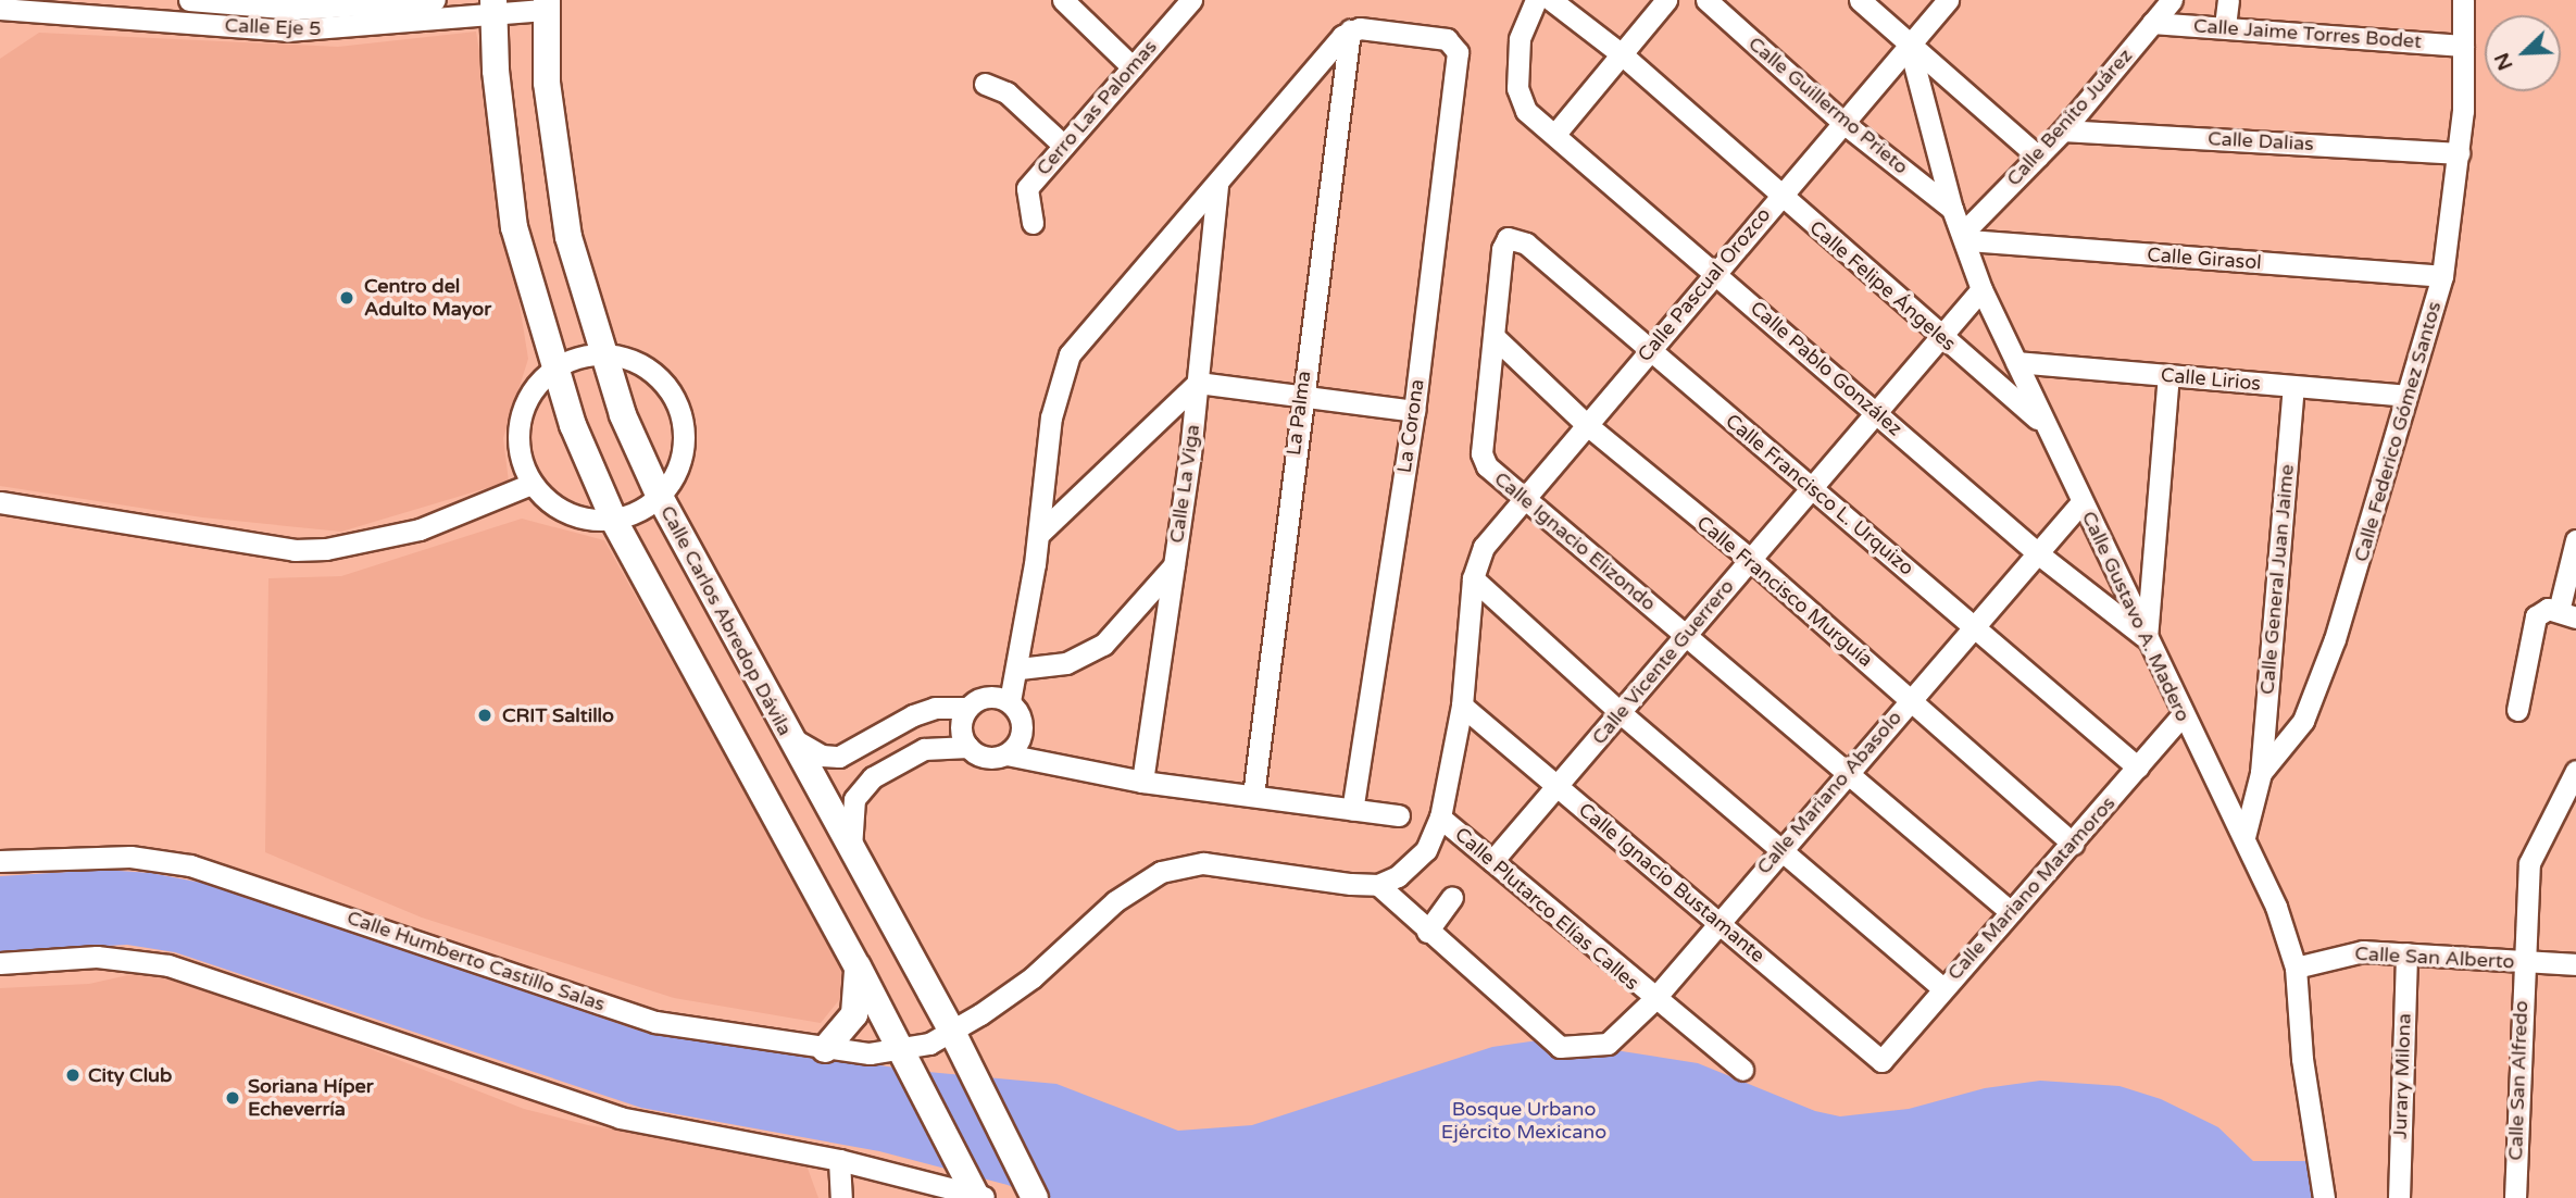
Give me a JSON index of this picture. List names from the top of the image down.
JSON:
{
  "streets": {
    "main road": ["Calle Carlos Abredop Dávila"],
    "street": [
      "Calle Eje 5",
      "Calle Jaime Torres Bodet",
      "Calle Guillermo Prieto",
      "Cerro Las Palomas",
      "Calle Benito Juárez",
      "Calle Dalias",
      "Calle Girasol",
      "Calle Pascual Orozco",
      "Calle Felipe Ángeles",
      "Calle Pablo González",
      "Calle Lirios",
      "La Palma",
      "La Corona",
      "Calle Federico Gómez Santos",
      "Calle La Viga",
      "Calle Francisco L. Urquizo",
      "Calle Ignacio Elizondo",
      "Calle General Juan Jaime",
      "Calle Francisco Murguía",
      "Calle Gustavo A. Madero",
      "Calle Vicente Guerrero",
      "Calle Mariano Abasolo",
      "Calle Ignacio Bustamante",
      "Calle Mariano Matamoros",
      "Calle Plutarco Elías Calles",
      "Calle San Alberto",
      "Calle Humberto Castillo Salas",
      "Jurary Milona",
      "Calle San Alfredo"
    ]
  },
  "crossings": [
    ["Calle Eje 5", "Calle Carlos Abredop Dávila"],
    ["Calle Jaime Torres Bodet", "Calle Benito Juárez"],
    ["Calle Jaime Torres Bodet", "Calle Federico Gómez Santos"],
    ["Calle Guillermo Prieto", "Calle Pascual Orozco"],
    ["Calle Guillermo Prieto", "Calle Gustavo A. Madero"],
    ["Calle Benito Juárez", "Calle Dalias"],
    ["Calle Benito Juárez", "Calle Girasol"],
    ["Calle Benito Juárez", "Calle Gustavo A. Madero"],
    ["Calle Dalias", "Calle Federico Gómez Santos"],
    ["Calle Girasol", "Calle Federico Gómez Santos"],
    ["Calle Girasol", "Calle Gustavo A. Madero"],
    ["Calle Pascual Orozco", "Calle Felipe Ángeles"],
    ["Calle Pascual Orozco", "Calle Pablo González"],
    ["Calle Pascual Orozco", "Calle Francisco L. Urquizo"],
    ["Calle Pascual Orozco", "Calle Ignacio Elizondo"],
    ["Calle Pascual Orozco", "Calle Francisco Murguía"],
    ["Calle Pascual Orozco", "Calle Gustavo A. Madero"],
    ["Calle Pascual Orozco", "Calle Ignacio Bustamante"],
    ["Calle Pascual Orozco", "Calle Plutarco Elías Calles"],
    ["Calle Pascual Orozco", "Calle Humberto Castillo Salas"],
    ["Calle Felipe Ángeles", "Calle Pablo González"],
    ["Calle Felipe Ángeles", "Calle Gustavo A. Madero"],
    ["Calle Felipe Ángeles", "Calle Vicente Guerrero"],
    ["Calle Pablo González", "Calle Gustavo A. Madero"],
    ["Calle Pablo González", "Calle Vicente Guerrero"],
    ["Calle Pablo González", "Calle Mariano Abasolo"],
    ["Calle Lirios", "Calle Federico Gómez Santos"],
    ["Calle Lirios", "Calle General Juan Jaime"],
    ["Calle Lirios", "Calle Gustavo A. Madero"],
    ["La Palma", "La Corona"],
    ["Calle Federico Gómez Santos", "Calle General Juan Jaime"],
    ["Calle Federico Gómez Santos", "Calle Gustavo A. Madero"],
    ["Calle Francisco L. Urquizo", "Calle Ignacio Elizondo"],
    ["Calle Francisco L. Urquizo", "Calle Francisco Murguía"],
    ["Calle Francisco L. Urquizo", "Calle Vicente Guerrero"],
    ["Calle Francisco L. Urquizo", "Calle Mariano Abasolo"],
    ["Calle Francisco L. Urquizo", "Calle Mariano Matamoros"],
    ["Calle Ignacio Elizondo", "Calle Francisco Murguía"],
    ["Calle Ignacio Elizondo", "Calle Vicente Guerrero"],
    ["Calle Ignacio Elizondo", "Calle Mariano Abasolo"],
    ["Calle Ignacio Elizondo", "Calle Mariano Matamoros"],
    ["Calle Francisco Murguía", "Calle Vicente Guerrero"],
    ["Calle Francisco Murguía", "Calle Mariano Abasolo"],
    ["Calle Francisco Murguía", "Calle Mariano Matamoros"],
    ["Calle Gustavo A. Madero", "Calle Vicente Guerrero"],
    ["Calle Gustavo A. Madero", "Calle Mariano Abasolo"],
    ["Calle Gustavo A. Madero", "Calle Mariano Matamoros"],
    ["Calle Gustavo A. Madero", "Calle San Alberto"],
    ["Calle Carlos Abredop Dávila", "Calle Humberto Castillo Salas"],
    ["Calle Vicente Guerrero", "Calle Ignacio Bustamante"],
    ["Calle Vicente Guerrero", "Calle Plutarco Elías Calles"],
    ["Calle Mariano Abasolo", "Calle Ignacio Bustamante"],
    ["Calle Mariano Abasolo", "Calle Plutarco Elías Calles"],
    ["Calle Ignacio Bustamante", "Calle Mariano Matamoros"],
    ["Calle San Alberto", "Jurary Milona"],
    ["Calle San Alberto", "Calle San Alfredo"]
  ],
  "parks": ["Bosque Urbano Ejército Mexicano"],
  "places": [
    "Centro del Adulto Mayor",
    "CRIT Saltillo",
    "City Club",
    "Soriana Híper Echeverría"
  ],
  "north": "bottom left"
}
